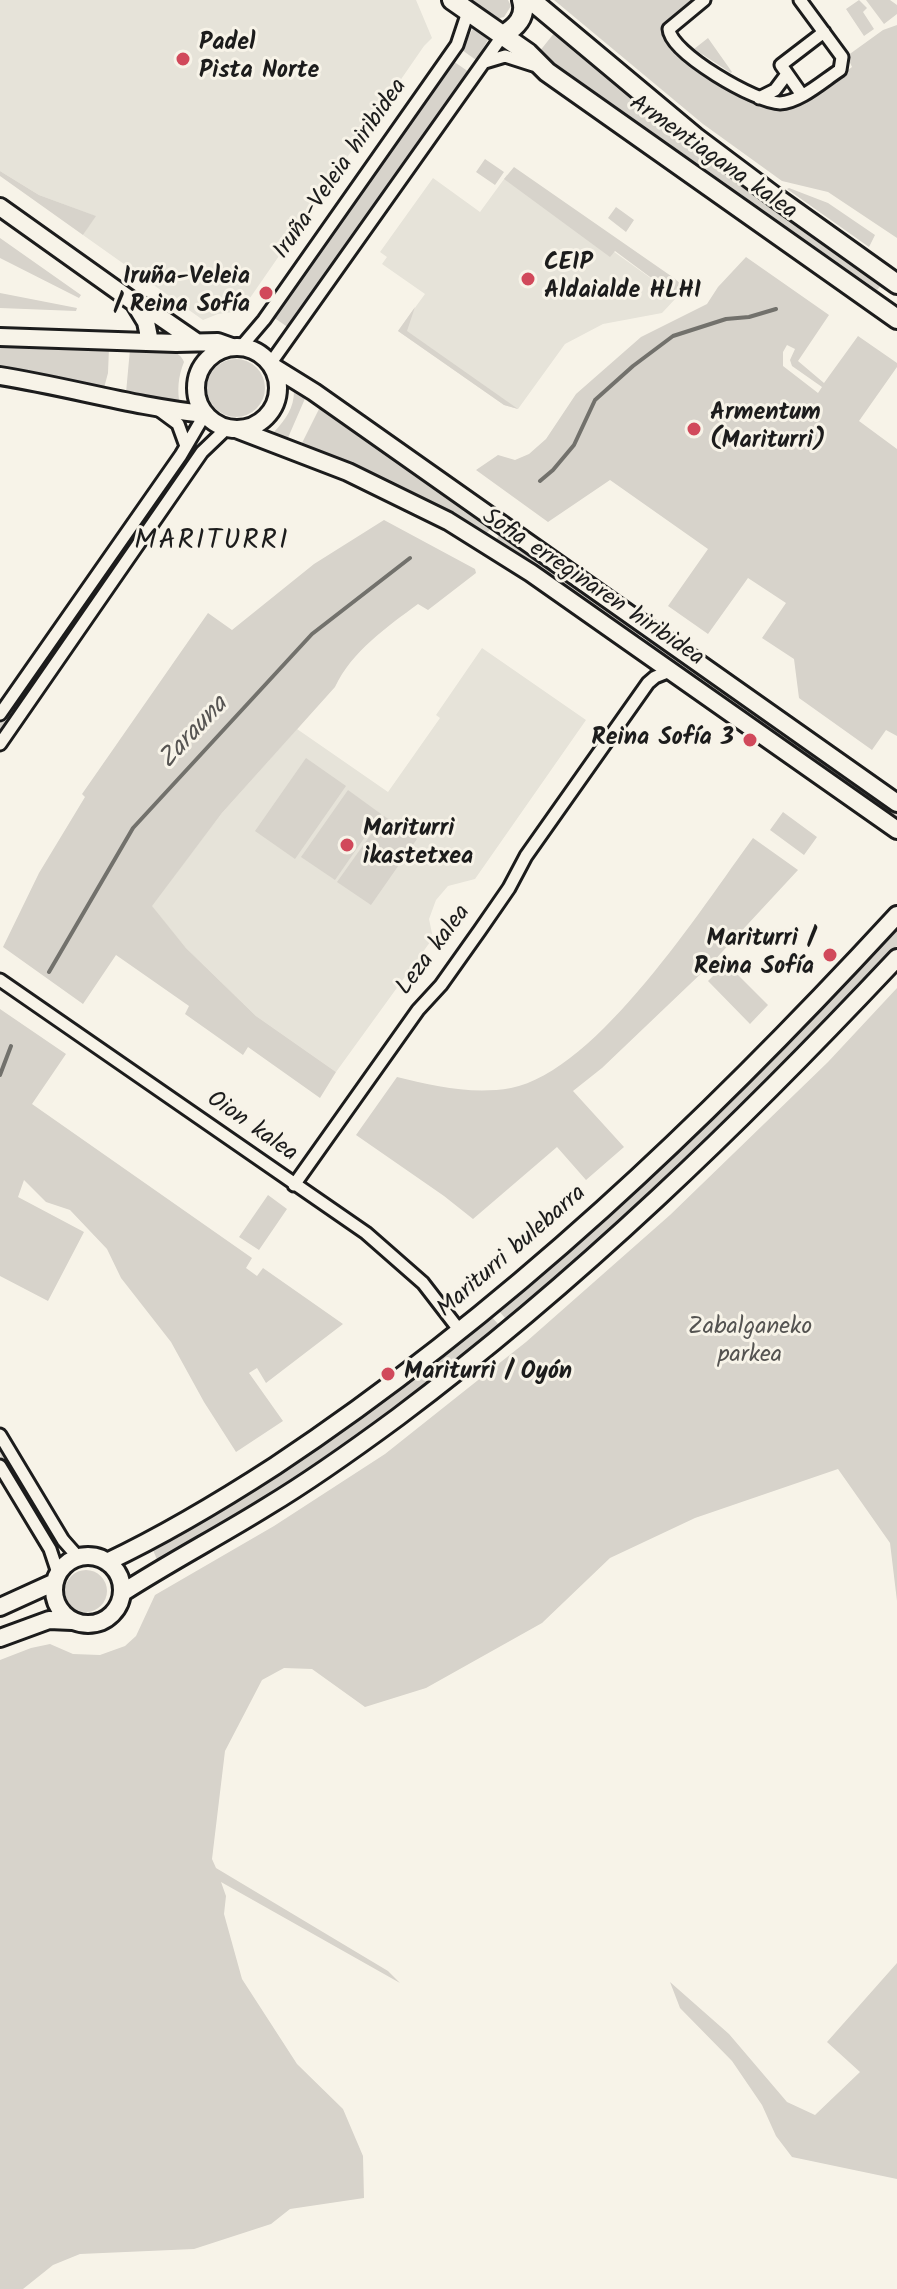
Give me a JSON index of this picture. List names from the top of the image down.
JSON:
{
  "streets": {
    "main road": ["Armentiagana kalea", "Sofia erreginaren hiribidea", "Mariturri bulebarra"],
    "street": ["Iruña-Veleia hiribidea", "Leza kalea", "Oion kalea"]
  },
  "crossings": [
    ["Armentiagana kalea", "Iruña-Veleia hiribidea"],
    ["Iruña-Veleia hiribidea", "Sofia erreginaren hiribidea"],
    ["Sofia erreginaren hiribidea", "Leza kalea"],
    ["Leza kalea", "Oion kalea"],
    ["Oion kalea", "Mariturri bulebarra"]
  ],
  "districts": ["MARITURRI"],
  "water": ["Zarauna"],
  "parks": ["Zabalganeko parkea"],
  "places": [
    "Padel Pista Norte",
    "CEIP Aldaialde HLHI",
    "Iruña-Veleia / Reina Sofía",
    "Armentum (Mariturri)",
    "Reina Sofía 3",
    "Mariturri ikastetxea",
    "Mariturri / Reina Sofía",
    "Mariturri / Oyón"
  ]
}
